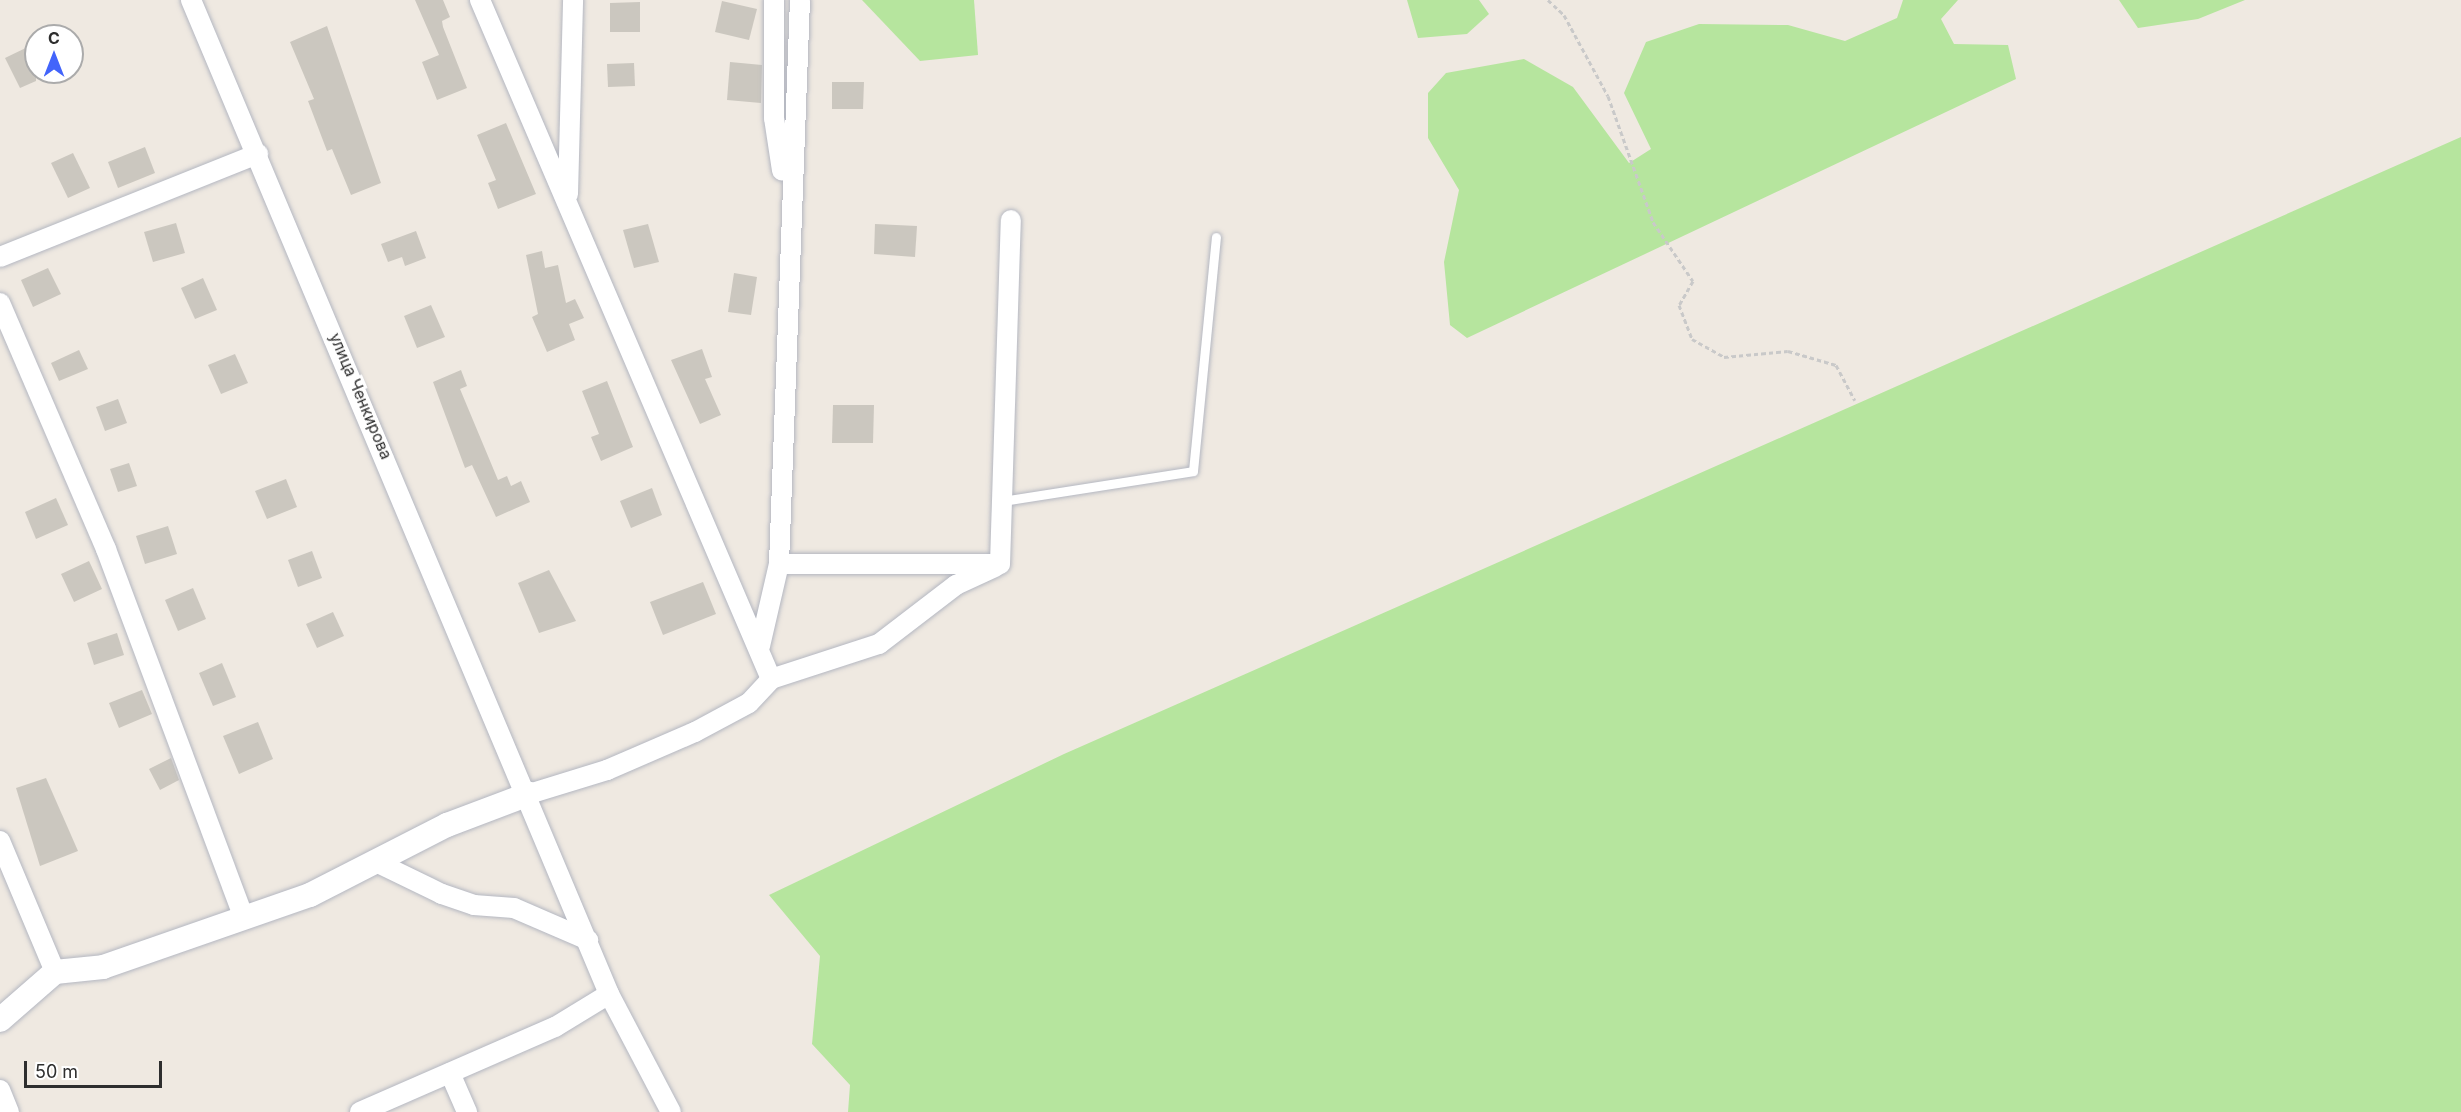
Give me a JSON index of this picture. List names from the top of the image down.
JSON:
{
  "streets": {
    "street": ["улица Ченкирова"]
  },
  "scale_bar": "50 m",
  "north": "top"
}
